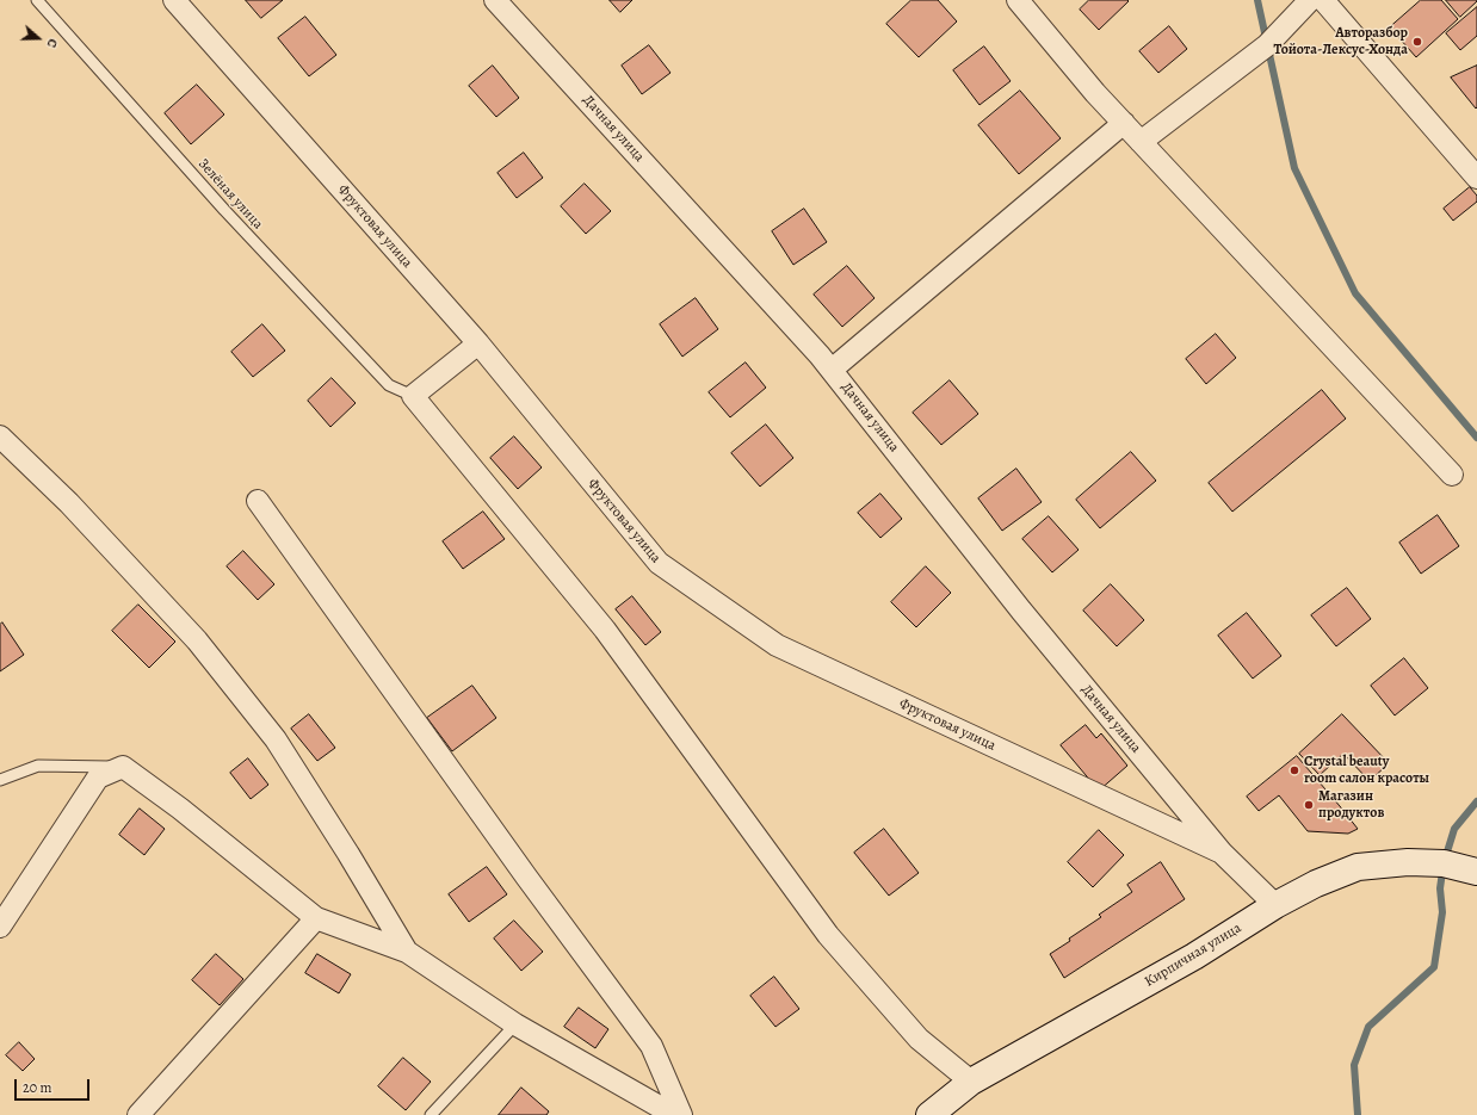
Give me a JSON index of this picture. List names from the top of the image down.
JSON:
{
  "streets": {
    "main road": ["Кирпичная улица"],
    "street": ["Дачная улица", "Фруктовая улица"],
    "lane": ["Зелёная улица"]
  },
  "crossings": [
    ["Дачная улица", "Фруктовая улица"]
  ],
  "places": ["Авторазбор Тойота-Лексус-Хонда", "Crystal beauty room салон красоты", "Магазин продуктов"],
  "scale_bar": "20 m",
  "north": "right"
}
